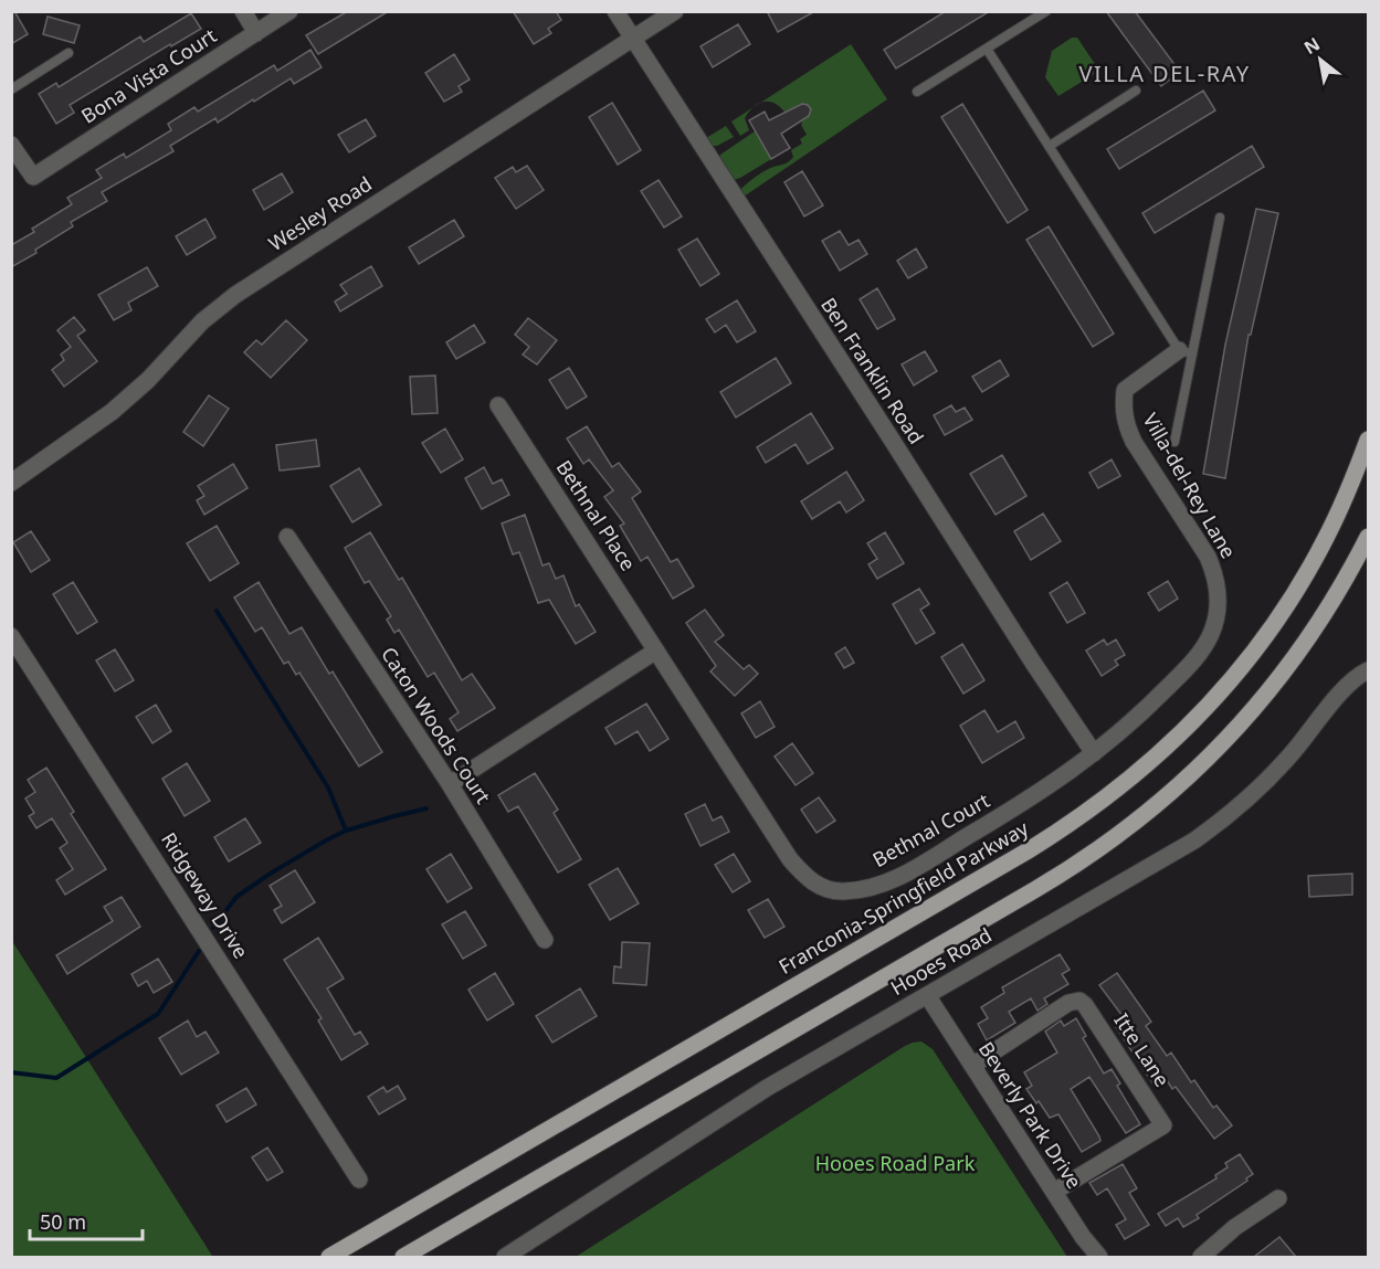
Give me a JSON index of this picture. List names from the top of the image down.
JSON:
{
  "streets": {
    "main road": ["Franconia-Springfield Parkway"],
    "street": [
      "Bona Vista Court",
      "Wesley Road",
      "Ben Franklin Road",
      "Villa-del-Rey Lane",
      "Bethnal Place",
      "Caton Woods Court",
      "Bethnal Court",
      "Ridgeway Drive",
      "Hooes Road",
      "Itte Lane",
      "Beverly Park Drive"
    ]
  },
  "crossings": [
    ["Wesley Road", "Ben Franklin Road"],
    ["Ben Franklin Road", "Villa-del-Rey Lane"],
    ["Ben Franklin Road", "Bethnal Court"],
    ["Villa-del-Rey Lane", "Bethnal Court"],
    ["Bethnal Place", "Bethnal Court"],
    ["Hooes Road", "Beverly Park Drive"],
    ["Itte Lane", "Beverly Park Drive"]
  ],
  "districts": ["VILLA DEL-RAY"],
  "parks": ["Hooes Road Park"],
  "scale_bar": "50 m",
  "north": "top left"
}
